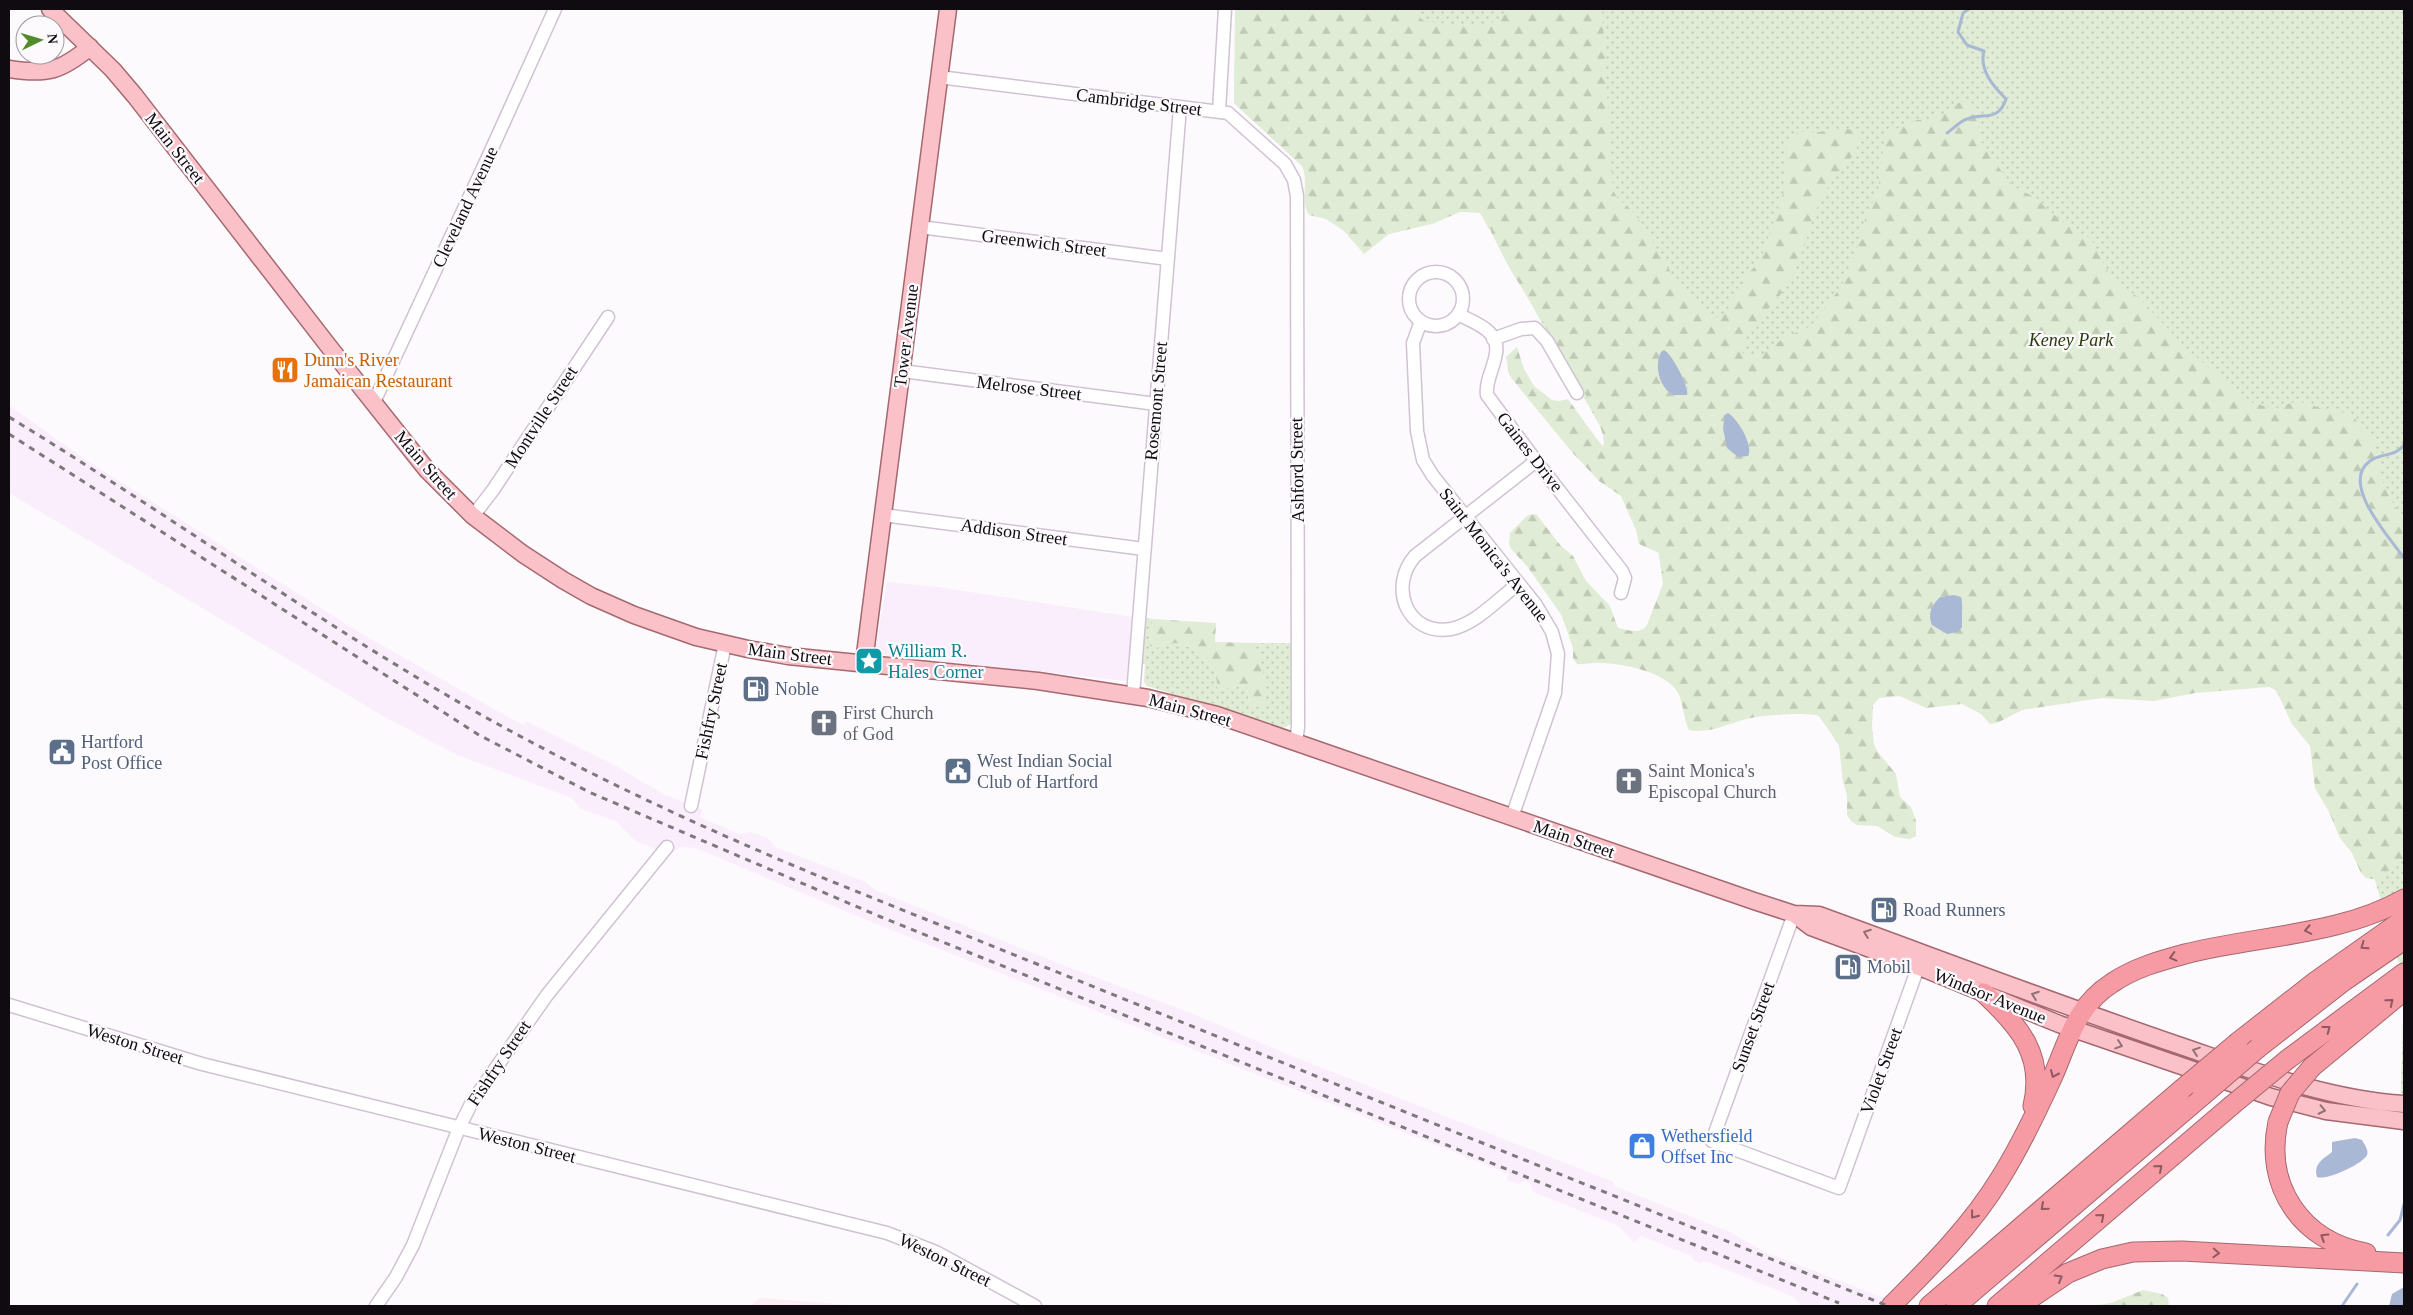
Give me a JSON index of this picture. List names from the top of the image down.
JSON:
{
  "streets": {
    "main road": ["Main Street", "Tower Avenue", "Windsor Avenue"],
    "street": [
      "Cambridge Street",
      "Cleveland Avenue",
      "Greenwich Street",
      "Melrose Street",
      "Rosemont Street",
      "Montville Street",
      "Gaines Drive",
      "Ashford Street",
      "Addison Street",
      "Saint Monica's Avenue",
      "Fishfry Street",
      "Sunset Street",
      "Weston Street",
      "Violet Street"
    ]
  },
  "crossings": [
    ["Cambridge Street", "Tower Avenue"],
    ["Cambridge Street", "Rosemont Street"],
    ["Cambridge Street", "Ashford Street"],
    ["Main Street", "Cleveland Avenue"],
    ["Main Street", "Tower Avenue"],
    ["Main Street", "Rosemont Street"],
    ["Main Street", "Montville Street"],
    ["Main Street", "Ashford Street"],
    ["Main Street", "Saint Monica's Avenue"],
    ["Main Street", "Fishfry Street"],
    ["Main Street", "Windsor Avenue"],
    ["Main Street", "Sunset Street"],
    ["Greenwich Street", "Tower Avenue"],
    ["Greenwich Street", "Rosemont Street"],
    ["Tower Avenue", "Melrose Street"],
    ["Tower Avenue", "Addison Street"],
    ["Melrose Street", "Rosemont Street"],
    ["Rosemont Street", "Addison Street"],
    ["Fishfry Street", "Weston Street"],
    ["Windsor Avenue", "Sunset Street"],
    ["Windsor Avenue", "Violet Street"],
    ["Sunset Street", "Violet Street"]
  ],
  "parks": ["Keney Park"],
  "places": {
    "restaurant": ["Dunn's River Jamaican Restaurant"],
    "place": ["William R. Hales Corner"],
    "fuel station": ["Noble", "Road Runners", "Mobil"],
    "church": ["First Church of God", "Saint Monica's Episcopal Church"],
    "public building": ["Hartford Post Office", "West Indian Social Club of Hartford"],
    "shop": ["Wethersfield Offset Inc"]
  },
  "north": "right"
}
